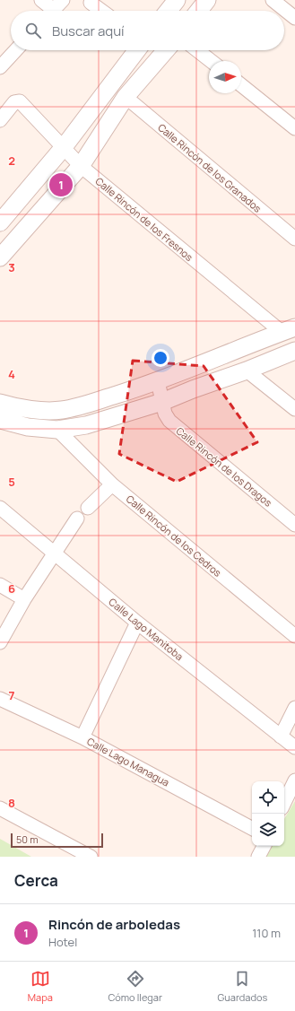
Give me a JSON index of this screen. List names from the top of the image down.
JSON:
{
  "streets": {
    "street": [
      "Calle Rincón de los Granados",
      "Calle Rincón de los Fresnos",
      "Calle Rincón de los Dragos",
      "Calle Rincón de los Cedros",
      "Calle Lago Manitoba",
      "Calle Lago Managua"
    ]
  },
  "scale_bar": "50 m",
  "north": "right",
  "page": {
    "search": "Buscar aquí",
    "pins": "1",
    "scale": "50 m",
    "heading": "Cerca",
    "list": [
      {
        "mark": "1",
        "name": "Rincón de arboledas",
        "note": "Hotel",
        "value": "110 m"
      }
    ],
    "nav": ["Mapa", "Cómo llegar", "Guardados"]
  },
  "grid": {
    "rows": [
      "2",
      "3",
      "4",
      "5",
      "6",
      "7",
      "8"
    ]
  }
}
